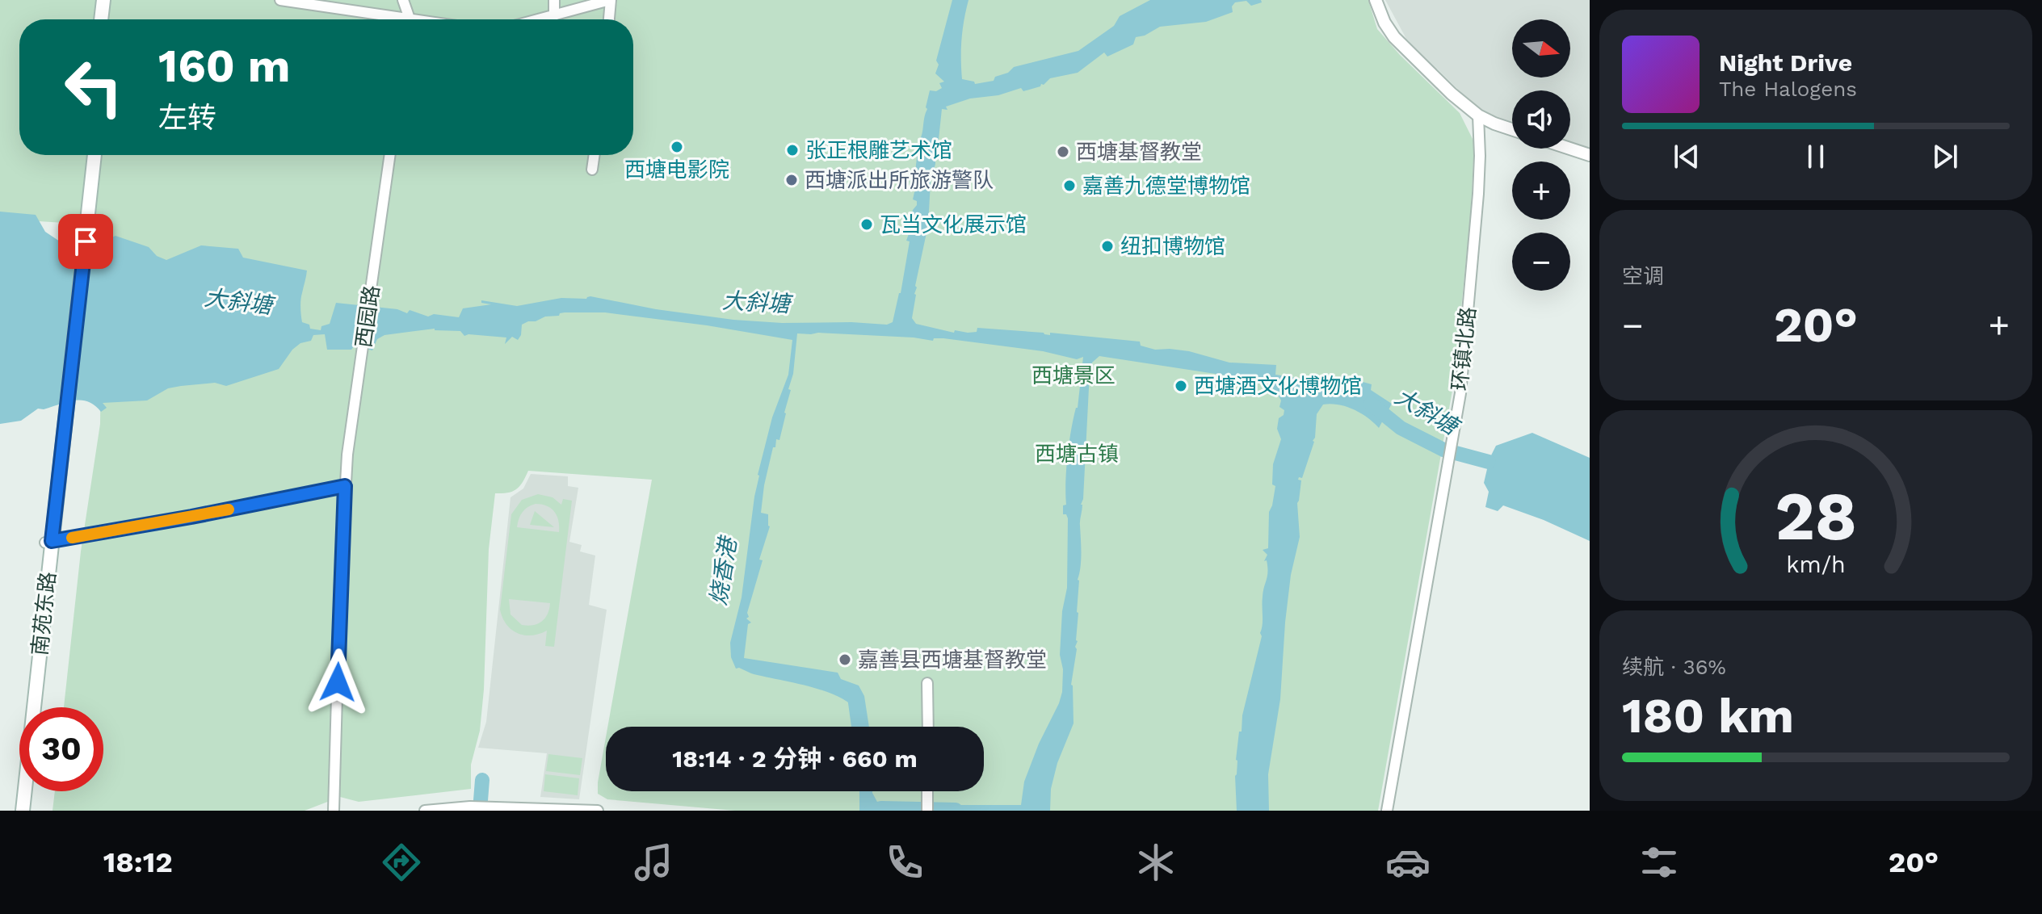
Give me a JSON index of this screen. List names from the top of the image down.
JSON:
{
  "streets": {
    "main road": ["南苑东路"],
    "street": ["西园路", "环镇北路"]
  },
  "water": ["大斜塘", "烧香港"],
  "parks": ["西塘景区", "西塘古镇"],
  "places": [
    "西塘电影院",
    "张正根雕艺术馆",
    "西塘基督教堂",
    "西塘派出所旅游警队",
    "嘉善九德堂博物馆",
    "瓦当文化展示馆",
    "纽扣博物馆",
    "西塘酒文化博物馆",
    "嘉善县西塘基督教堂"
  ],
  "north": "right",
  "page": {
    "map_buttons": ["+", "−"],
    "turn": ["160 m", "左转"],
    "song": ["Night Drive", "The Halogens"],
    "tile": [
      "空调",
      ["续航 · 36%", "180 km"]
    ],
    "heat": ["−", "20°", "+"],
    "limit": "30",
    "trip": "18:14 · 2 分钟 · 660 m",
    "tabs": ["18:12", "20°"],
    "gauge": ["28", "km/h"]
  }
}
